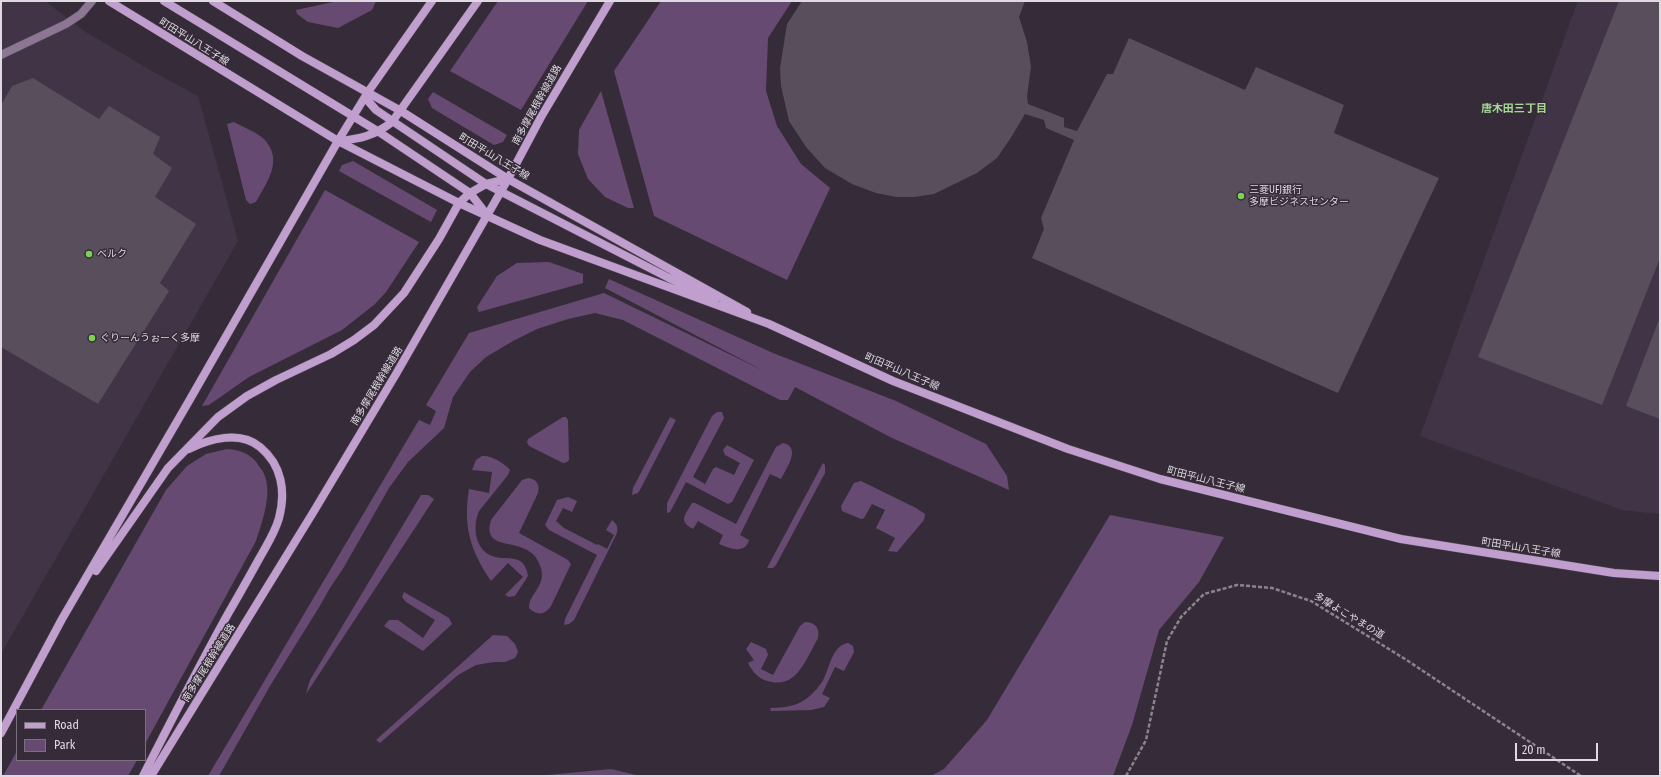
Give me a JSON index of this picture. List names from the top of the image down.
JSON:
{
  "streets": {
    "main road": ["町田平山八王子線", "南多摩尾根幹線道路"],
    "path": ["多摩よこやまの道"]
  },
  "crossings": [
    ["町田平山八王子線", "南多摩尾根幹線道路"]
  ],
  "districts": ["唐木田三丁目"],
  "places": ["三菱UFJ銀行 多摩ビジネスセンター", "ベルク", "ぐりーんうぉーく多摩"],
  "legend": ["Road", "Park"],
  "scale_bar": "20 m"
}
